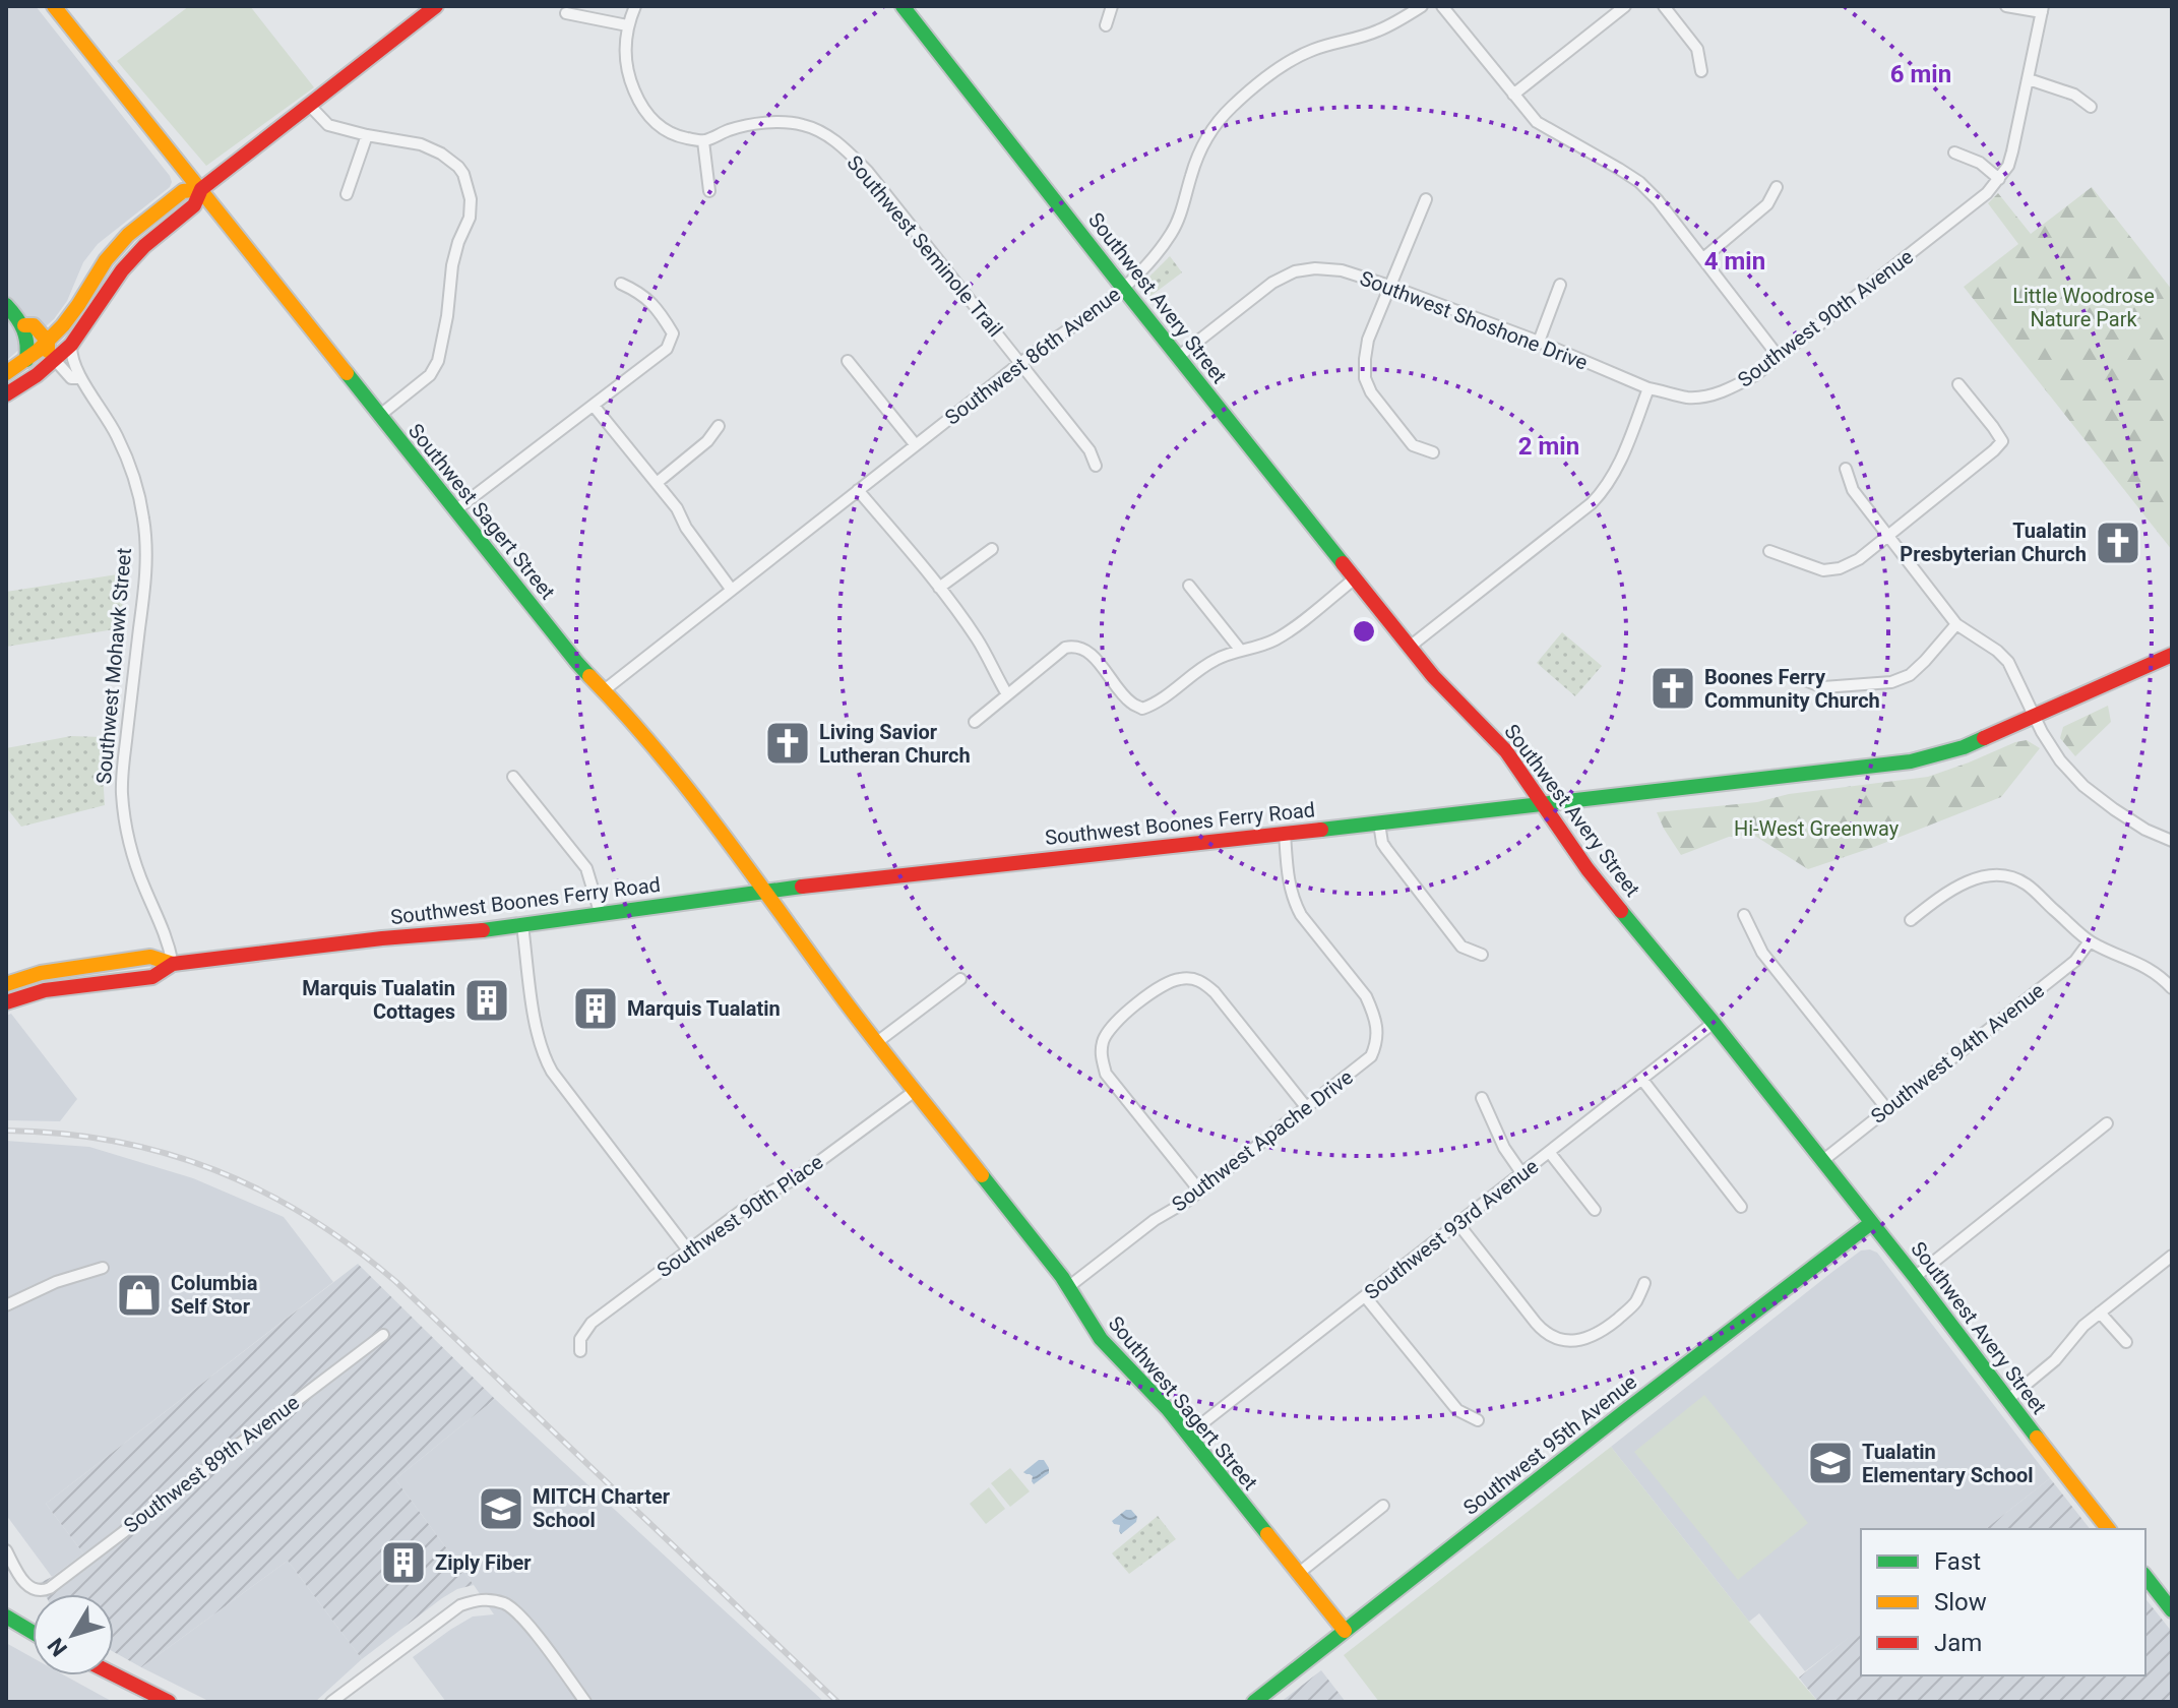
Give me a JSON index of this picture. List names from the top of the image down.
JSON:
{
  "streets": {
    "main road": [
      "Southwest Avery Street",
      "Southwest Sagert Street",
      "Southwest Boones Ferry Road",
      "Southwest 95th Avenue"
    ],
    "street": [
      "Southwest Seminole Trail",
      "Southwest 90th Avenue",
      "Southwest Shoshone Drive",
      "Southwest 86th Avenue",
      "Southwest Mohawk Street",
      "Southwest 94th Avenue",
      "Southwest Apache Drive",
      "Southwest 90th Place",
      "Southwest 93rd Avenue",
      "Southwest 89th Avenue"
    ]
  },
  "crossings": [
    ["Southwest Seminole Trail", "Southwest 86th Avenue"],
    ["Southwest Avery Street", "Southwest Shoshone Drive"],
    ["Southwest Avery Street", "Southwest 86th Avenue"],
    ["Southwest Avery Street", "Southwest Boones Ferry Road"],
    ["Southwest Avery Street", "Southwest 94th Avenue"],
    ["Southwest Avery Street", "Southwest 93rd Avenue"],
    ["Southwest Avery Street", "Southwest 95th Avenue"],
    ["Southwest 90th Avenue", "Southwest Shoshone Drive"],
    ["Southwest 86th Avenue", "Southwest Sagert Street"],
    ["Southwest Sagert Street", "Southwest Boones Ferry Road"],
    ["Southwest Sagert Street", "Southwest Apache Drive"],
    ["Southwest Sagert Street", "Southwest 90th Place"],
    ["Southwest Sagert Street", "Southwest 93rd Avenue"],
    ["Southwest Sagert Street", "Southwest 95th Avenue"],
    ["Southwest Mohawk Street", "Southwest Boones Ferry Road"],
    ["Southwest Boones Ferry Road", "Southwest Apache Drive"]
  ],
  "parks": ["Little Woodrose Nature Park", "Hi-West Greenway"],
  "places": {
    "church": ["Tualatin Presbyterian Church", "Boones Ferry Community Church", "Living Savior Lutheran Church"],
    "building": ["Marquis Tualatin Cottages", "Marquis Tualatin", "Ziply Fiber"],
    "shop": ["Columbia Self Stor"],
    "school or university": ["Tualatin Elementary School", "MITCH Charter School"]
  },
  "legend": ["Fast", "Slow", "Jam"],
  "north": "bottom left",
  "rings": ["6 min", "4 min", "2 min"]
}
